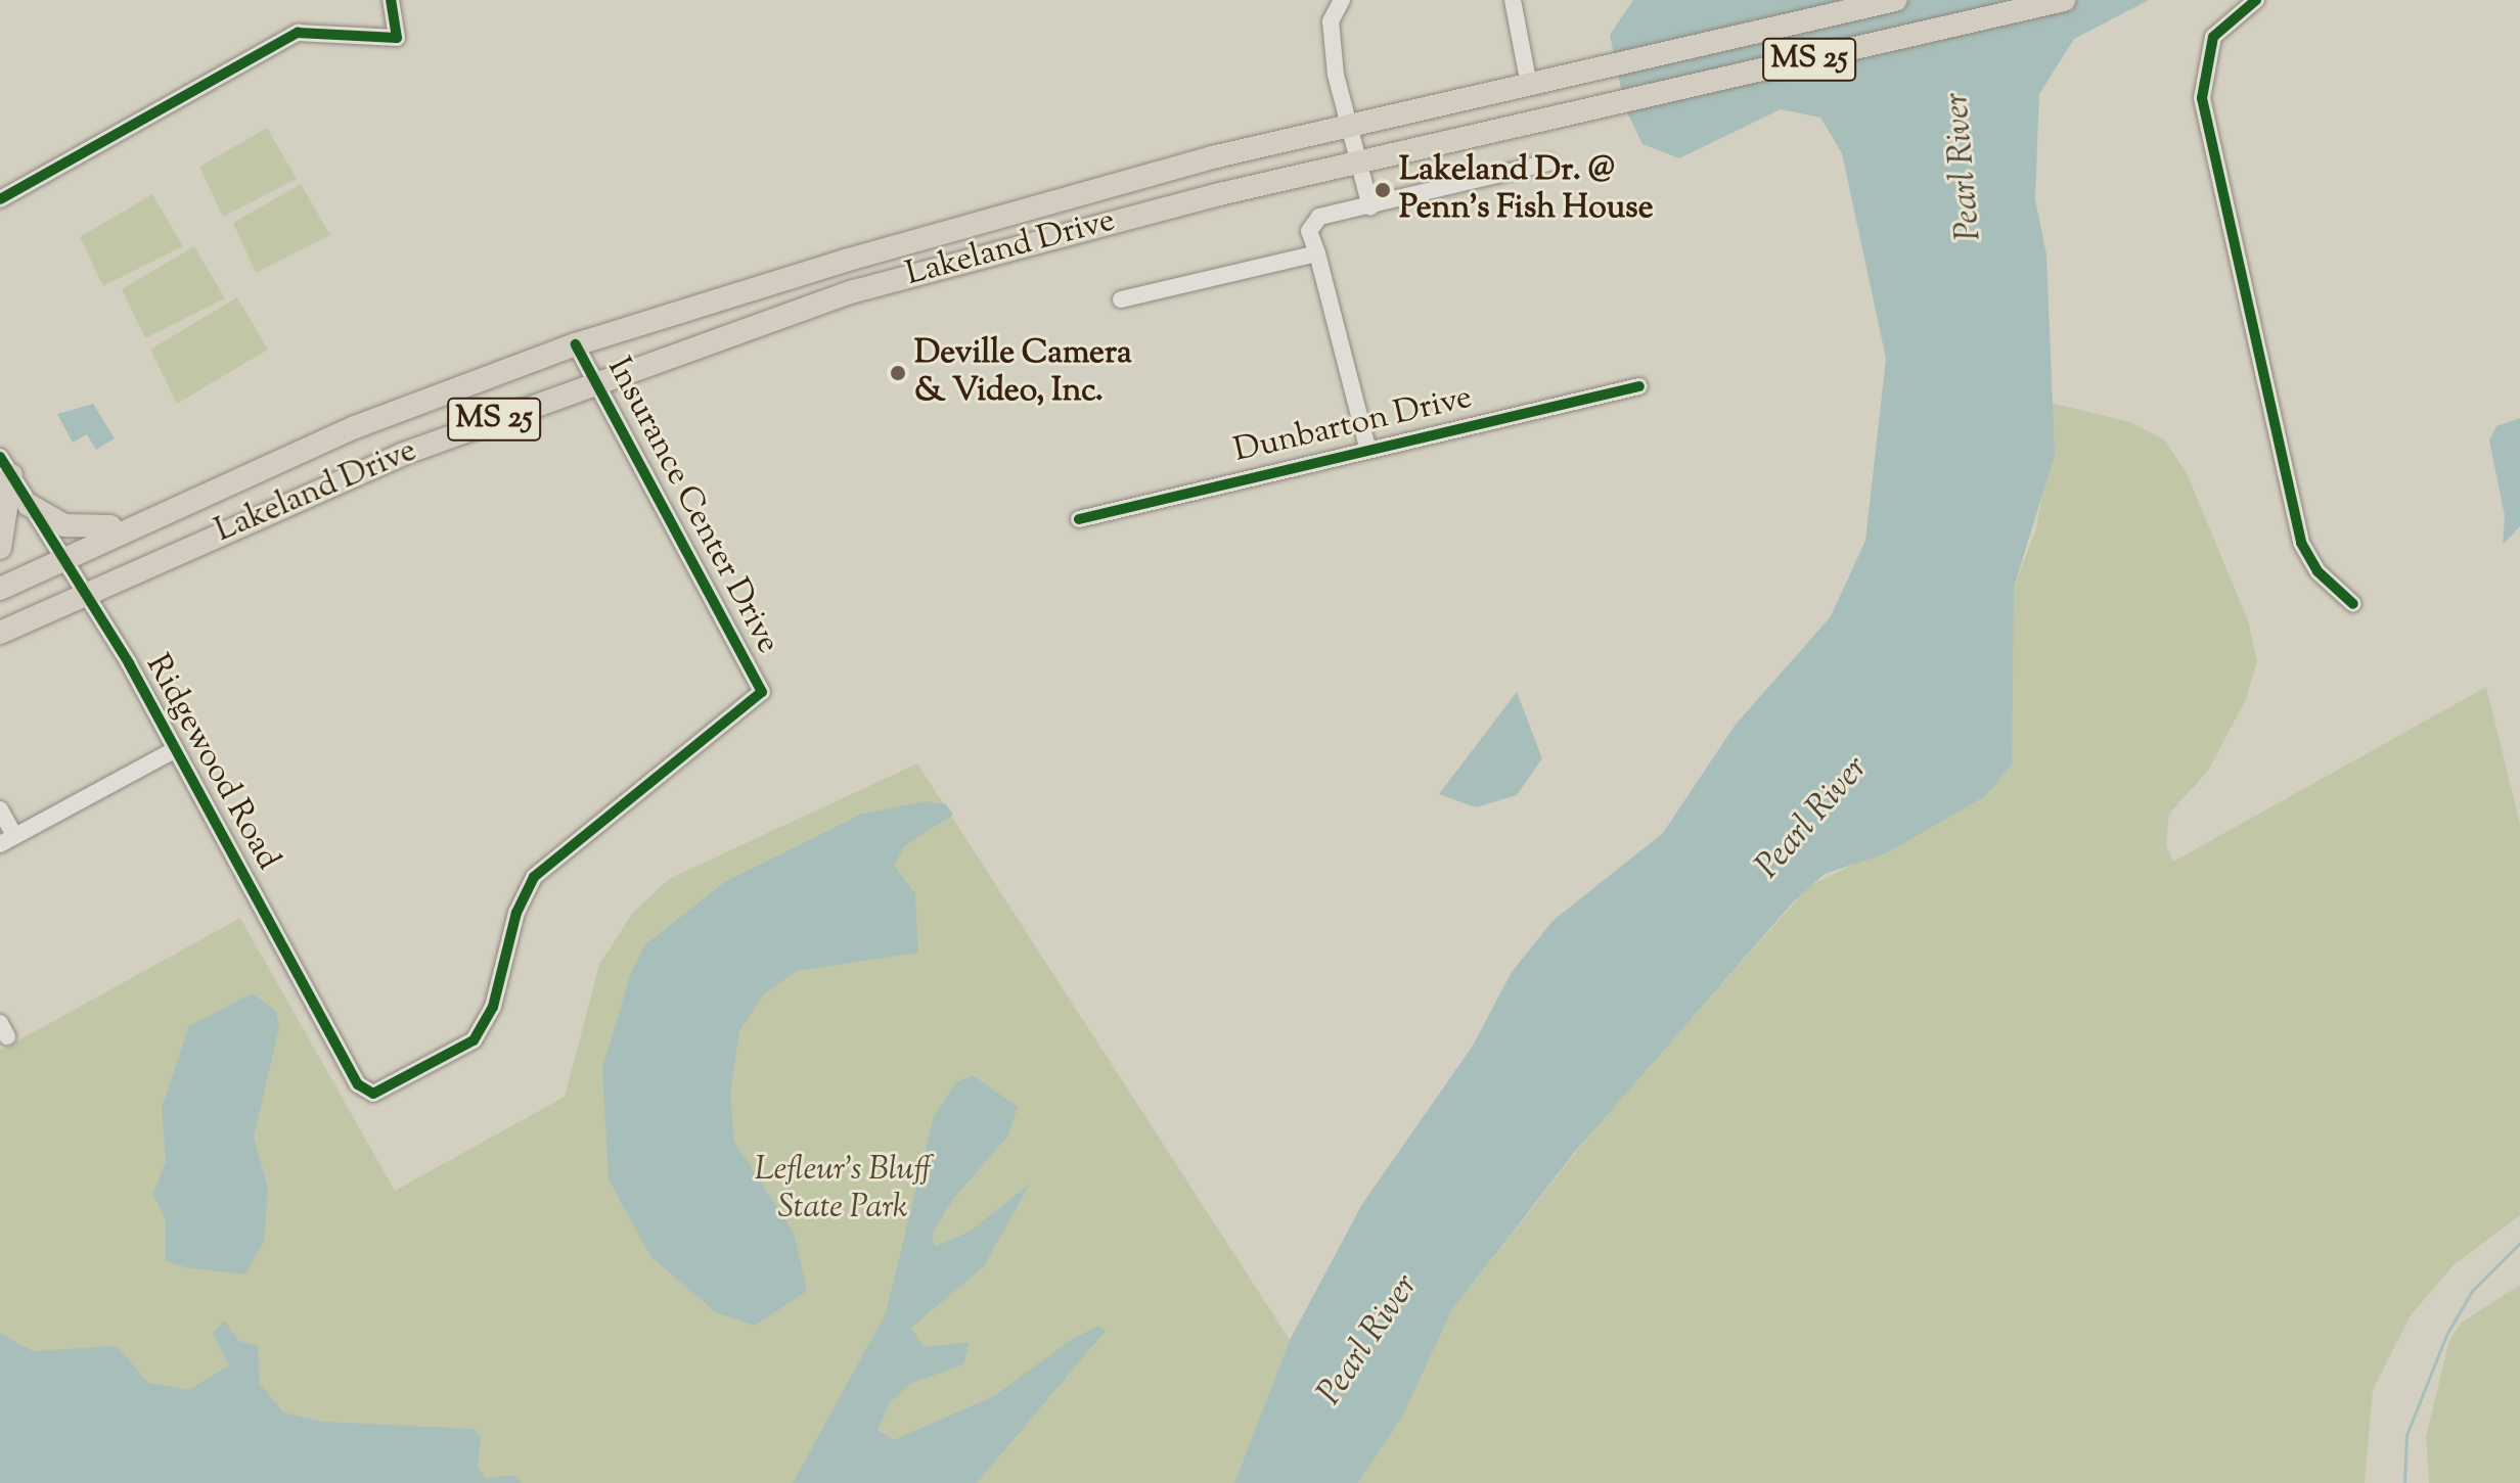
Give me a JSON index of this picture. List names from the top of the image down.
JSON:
{
  "streets": {
    "highway": ["MS 25", "Lakeland Drive"],
    "street": ["Dunbarton Drive", "Insurance Center Drive", "Ridgewood Road"]
  },
  "crossings": [
    ["Lakeland Drive", "Insurance Center Drive"],
    ["Lakeland Drive", "Ridgewood Road"],
    ["Insurance Center Drive", "Ridgewood Road"]
  ],
  "water": ["Pearl River"],
  "parks": ["Lefleur's Bluff State Park"],
  "places": ["Lakeland Dr. @ Penn's Fish House", "Deville Camera & Video, Inc."]
}
